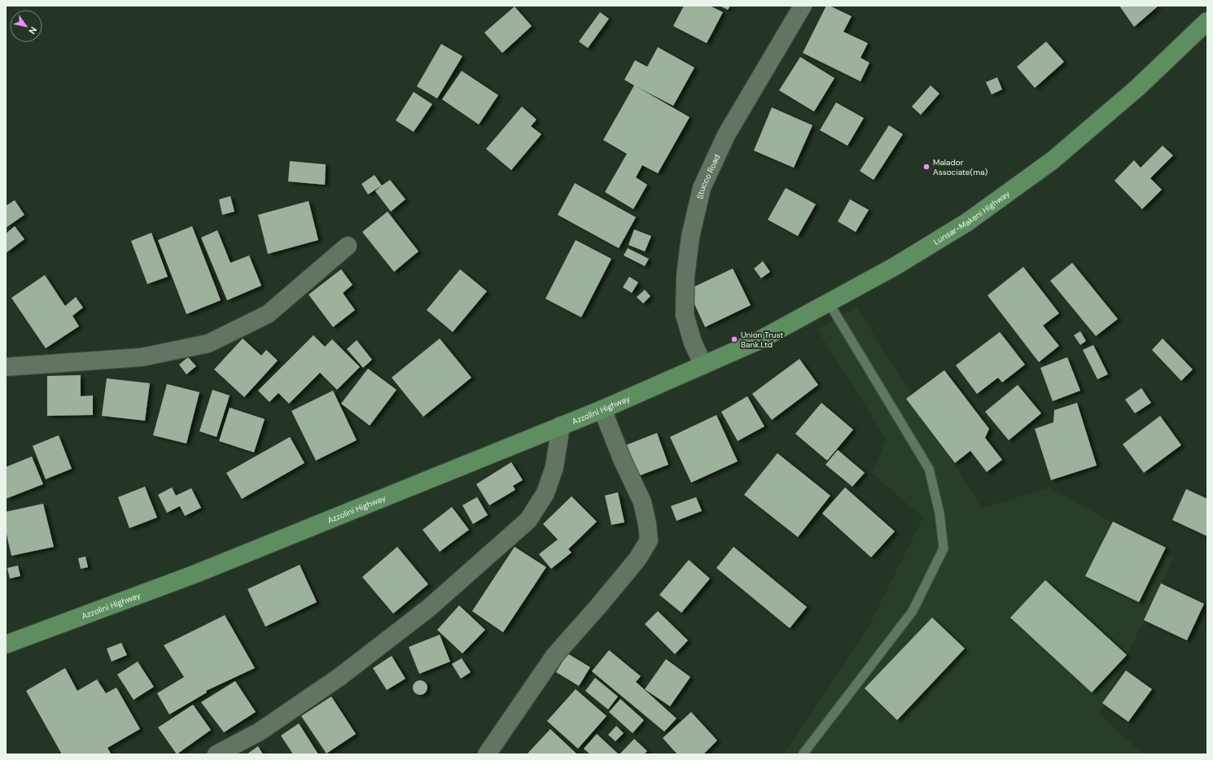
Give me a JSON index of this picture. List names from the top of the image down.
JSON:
{
  "streets": {
    "main road": ["Lunsar-Makeni Highway", "Azzolini Highway"],
    "street": ["Stucco Road"]
  },
  "crossings": [
    ["Stucco Road", "Lunsar-Makeni Highway"],
    ["Stucco Road", "Azzolini Highway"],
    ["Lunsar-Makeni Highway", "Azzolini Highway"]
  ],
  "places": ["Malador Associate(ma)", "Union Trust Bank.Ltd"],
  "north": "bottom right"
}
